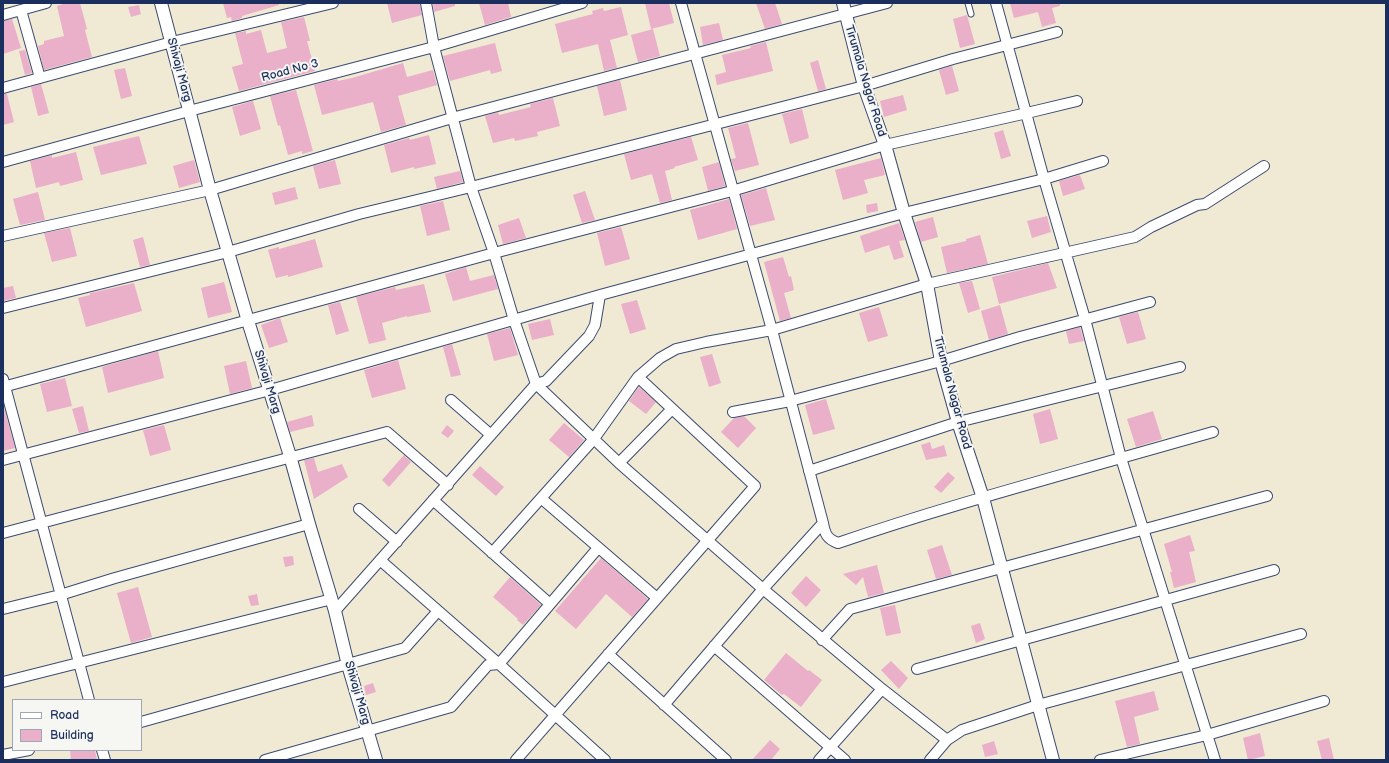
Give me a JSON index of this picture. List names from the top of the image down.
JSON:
{
  "streets": {
    "street": ["Shivaji Marg", "Road No 3", "Tirumala Nagar Road"]
  },
  "crossings": [
    ["Shivaji Marg", "Road No 3"]
  ],
  "legend": ["Road", "Building"]
}
